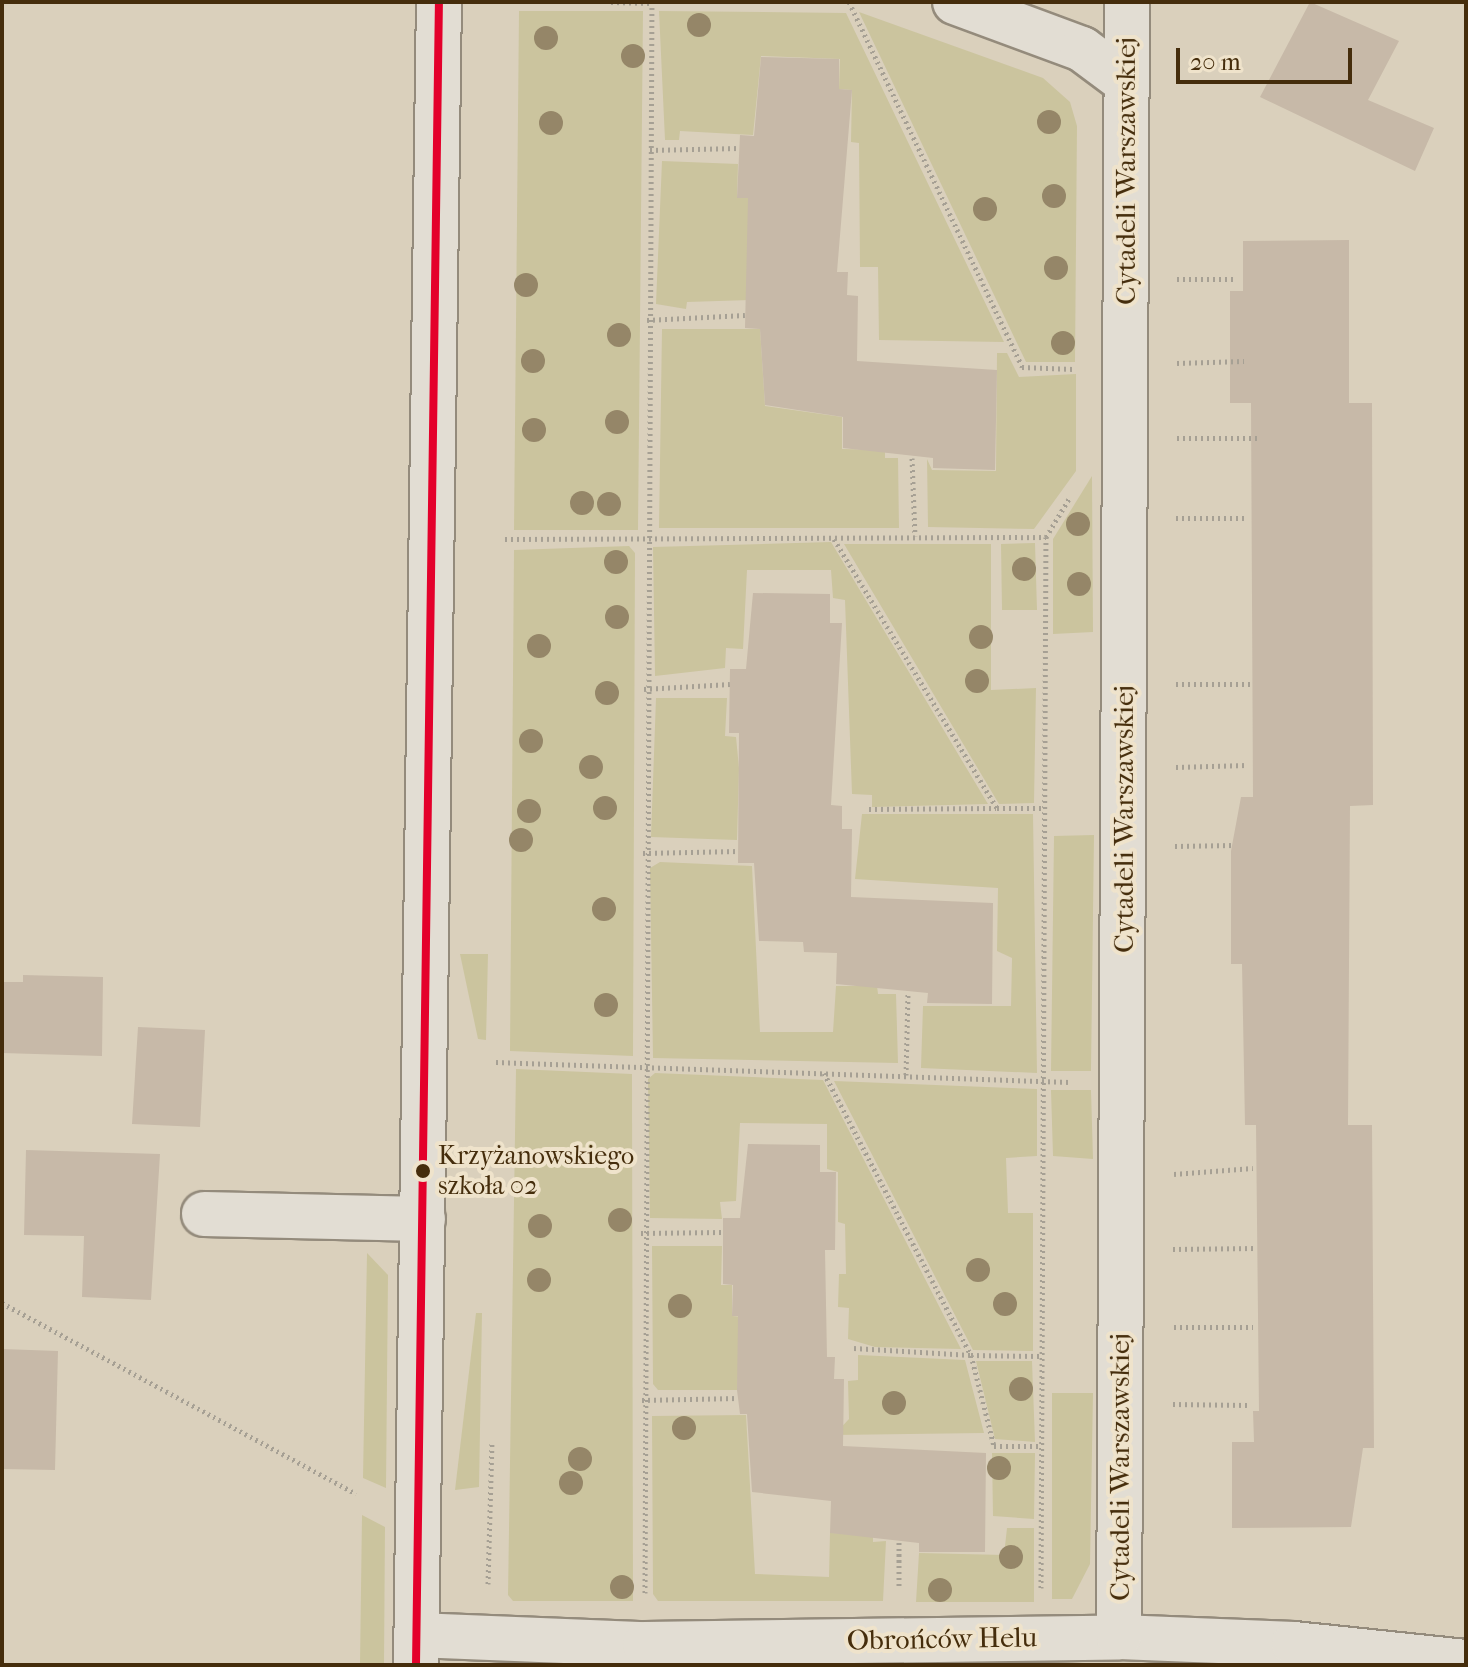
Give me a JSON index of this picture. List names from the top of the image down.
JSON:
{
  "streets": {
    "street": ["Cytadeli Warszawskiej", "Obrońców Helu"]
  },
  "crossings": [
    ["Cytadeli Warszawskiej", "Obrońców Helu"]
  ],
  "places": ["Krzyżanowskiego szkoła 02"],
  "scale_bar": "20 m"
}
